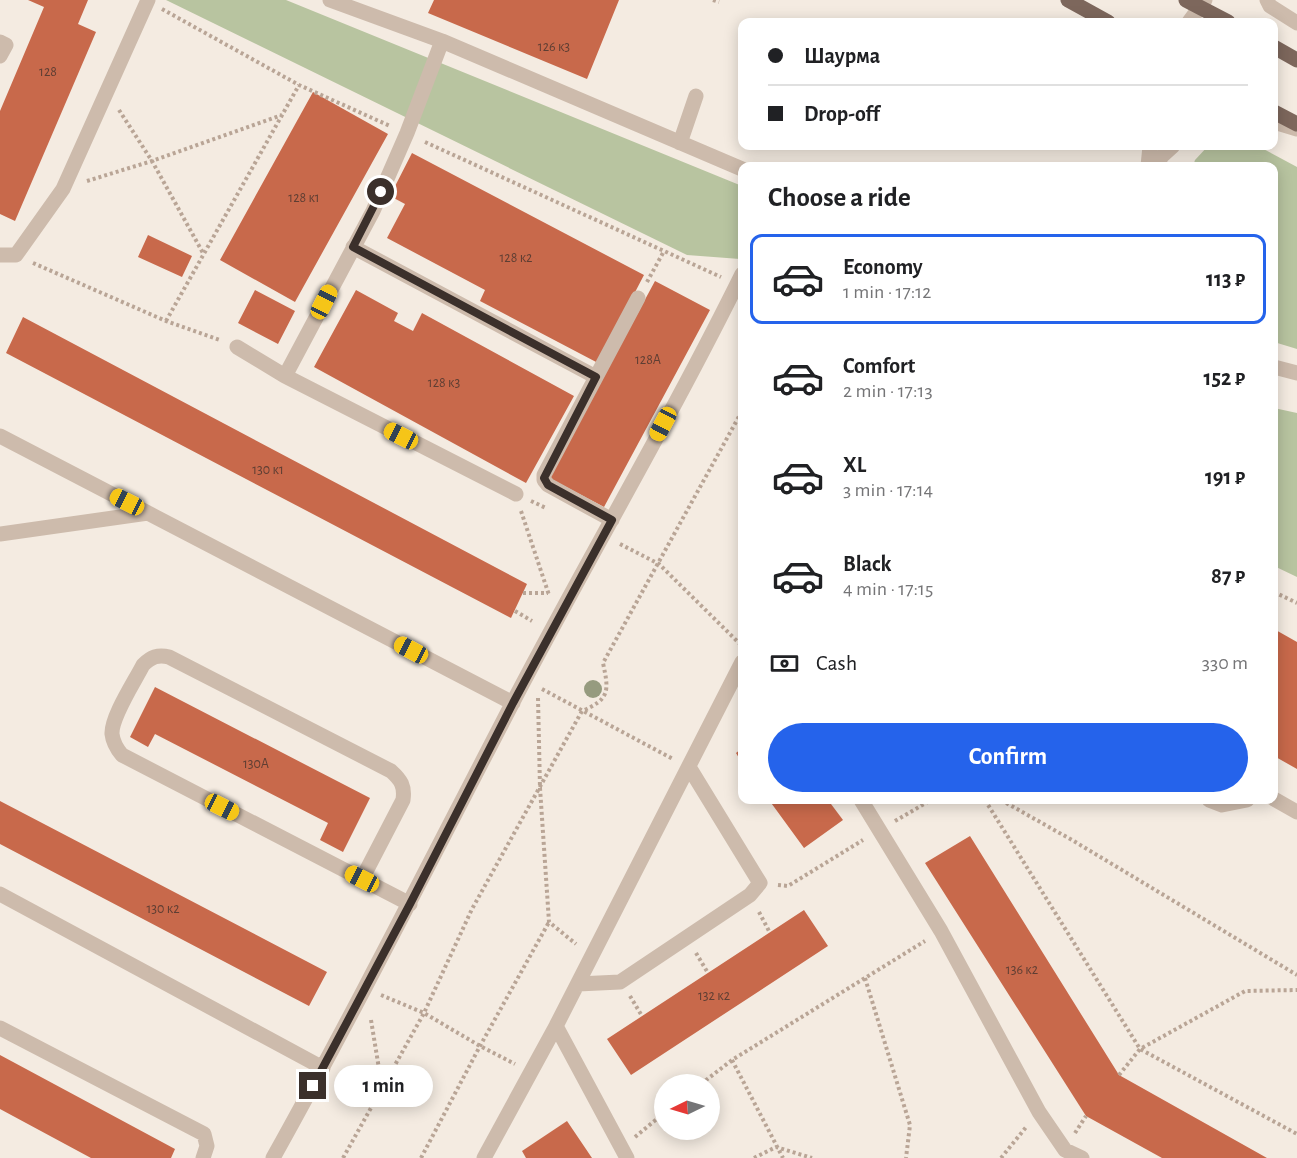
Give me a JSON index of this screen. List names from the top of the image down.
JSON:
{
  "house_numbers": [
    "126 к3",
    "128",
    "128 к1",
    "128 к2",
    "128А",
    "128 к3",
    "130 к1",
    "130А",
    "130 к2",
    "136 к2",
    "132 к2"
  ],
  "north": "left",
  "page": {
    "banner": ["Шаурма", "Drop-off"],
    "heading": "Choose a ride",
    "list": [
      {
        "name": "Economy",
        "note": "1 min · 17:12",
        "value": "113 ₽"
      },
      {
        "name": "Comfort",
        "note": "2 min · 17:13",
        "value": "152 ₽"
      },
      {
        "name": "XL",
        "note": "3 min · 17:14",
        "value": "191 ₽"
      },
      {
        "name": "Black",
        "note": "4 min · 17:15",
        "value": "87 ₽"
      }
    ],
    "pay": ["Cash", "330 m"],
    "buttons": "Confirm",
    "bubble": "1 min"
  }
}
